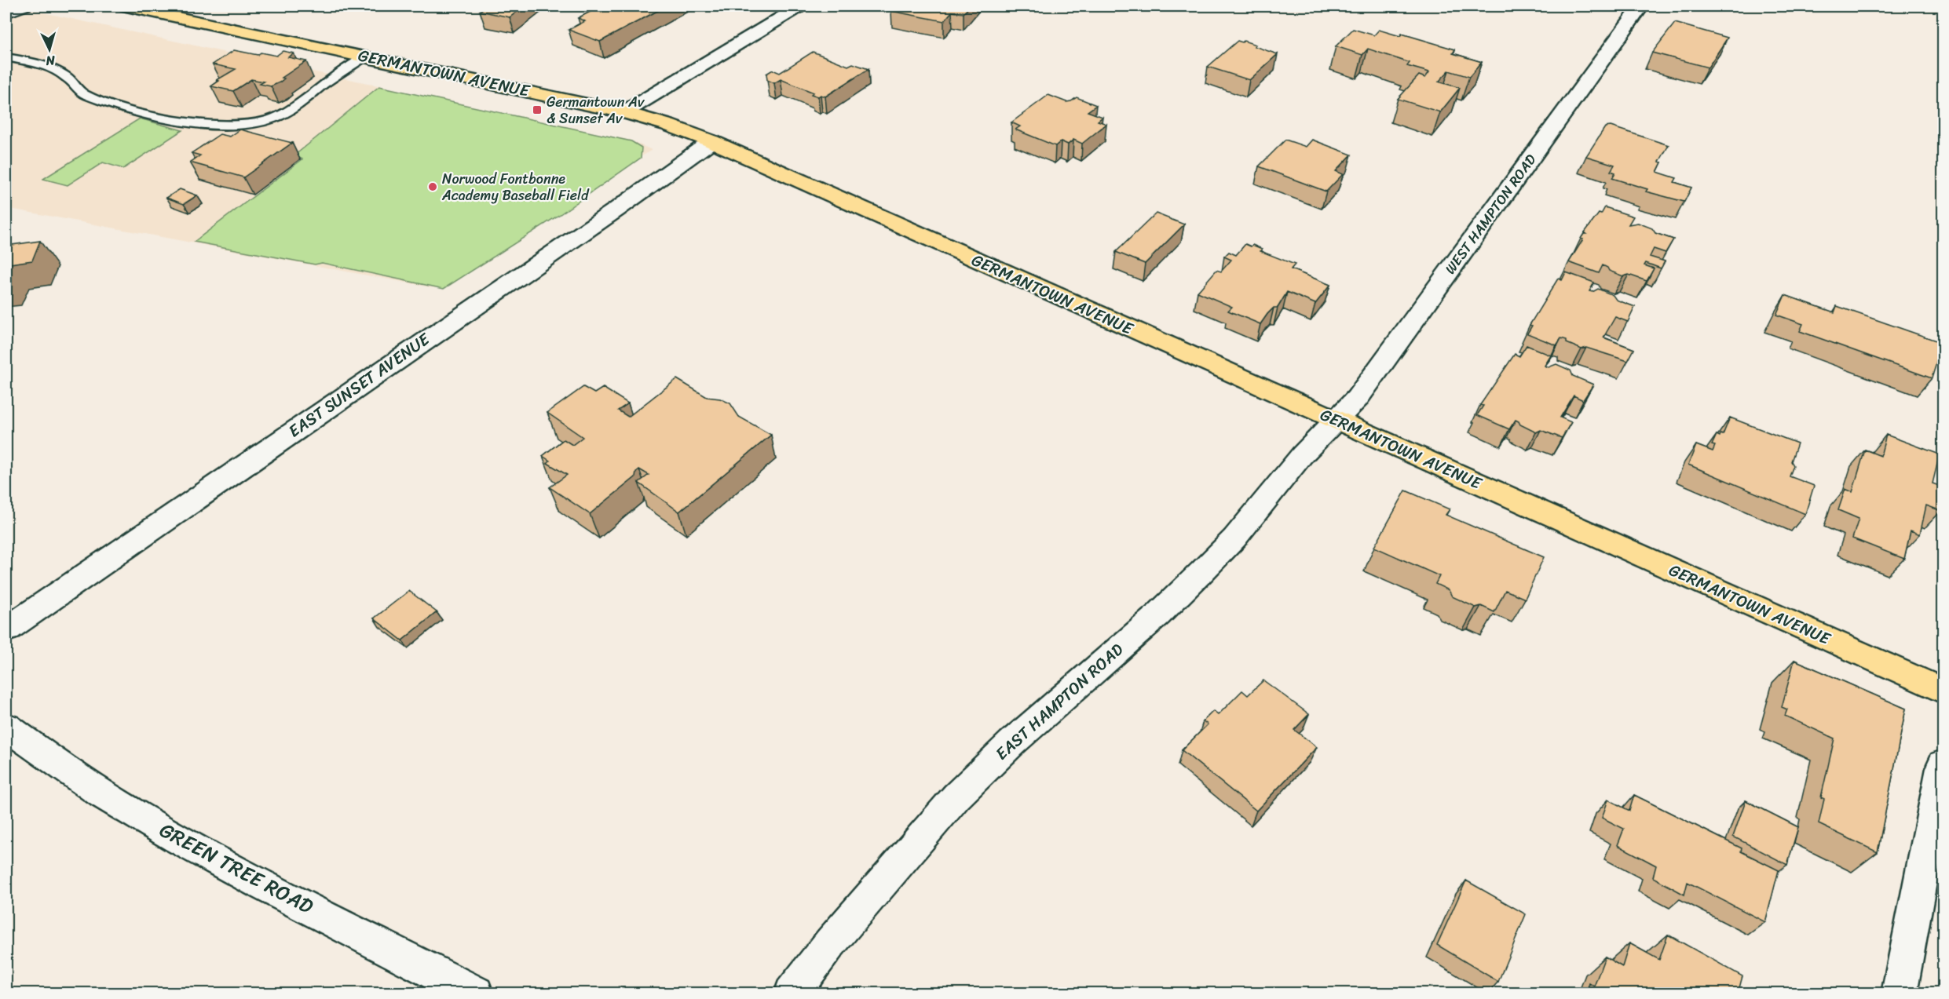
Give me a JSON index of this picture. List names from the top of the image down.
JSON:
{
  "streets": {
    "main road": ["GERMANTOWN AVENUE"],
    "street": [
      "WEST HAMPTON ROAD",
      "EAST SUNSET AVENUE",
      "EAST HAMPTON ROAD",
      "GREEN TREE ROAD"
    ]
  },
  "crossings": [
    ["GERMANTOWN AVENUE", "WEST HAMPTON ROAD"],
    ["GERMANTOWN AVENUE", "EAST SUNSET AVENUE"],
    ["GERMANTOWN AVENUE", "EAST HAMPTON ROAD"],
    ["WEST HAMPTON ROAD", "EAST HAMPTON ROAD"]
  ],
  "places": {
    "transit": ["Germantown Av & Sunset Av"],
    "other": ["Norwood Fontbonne Academy Baseball Field"]
  },
  "north": "bottom"
}
